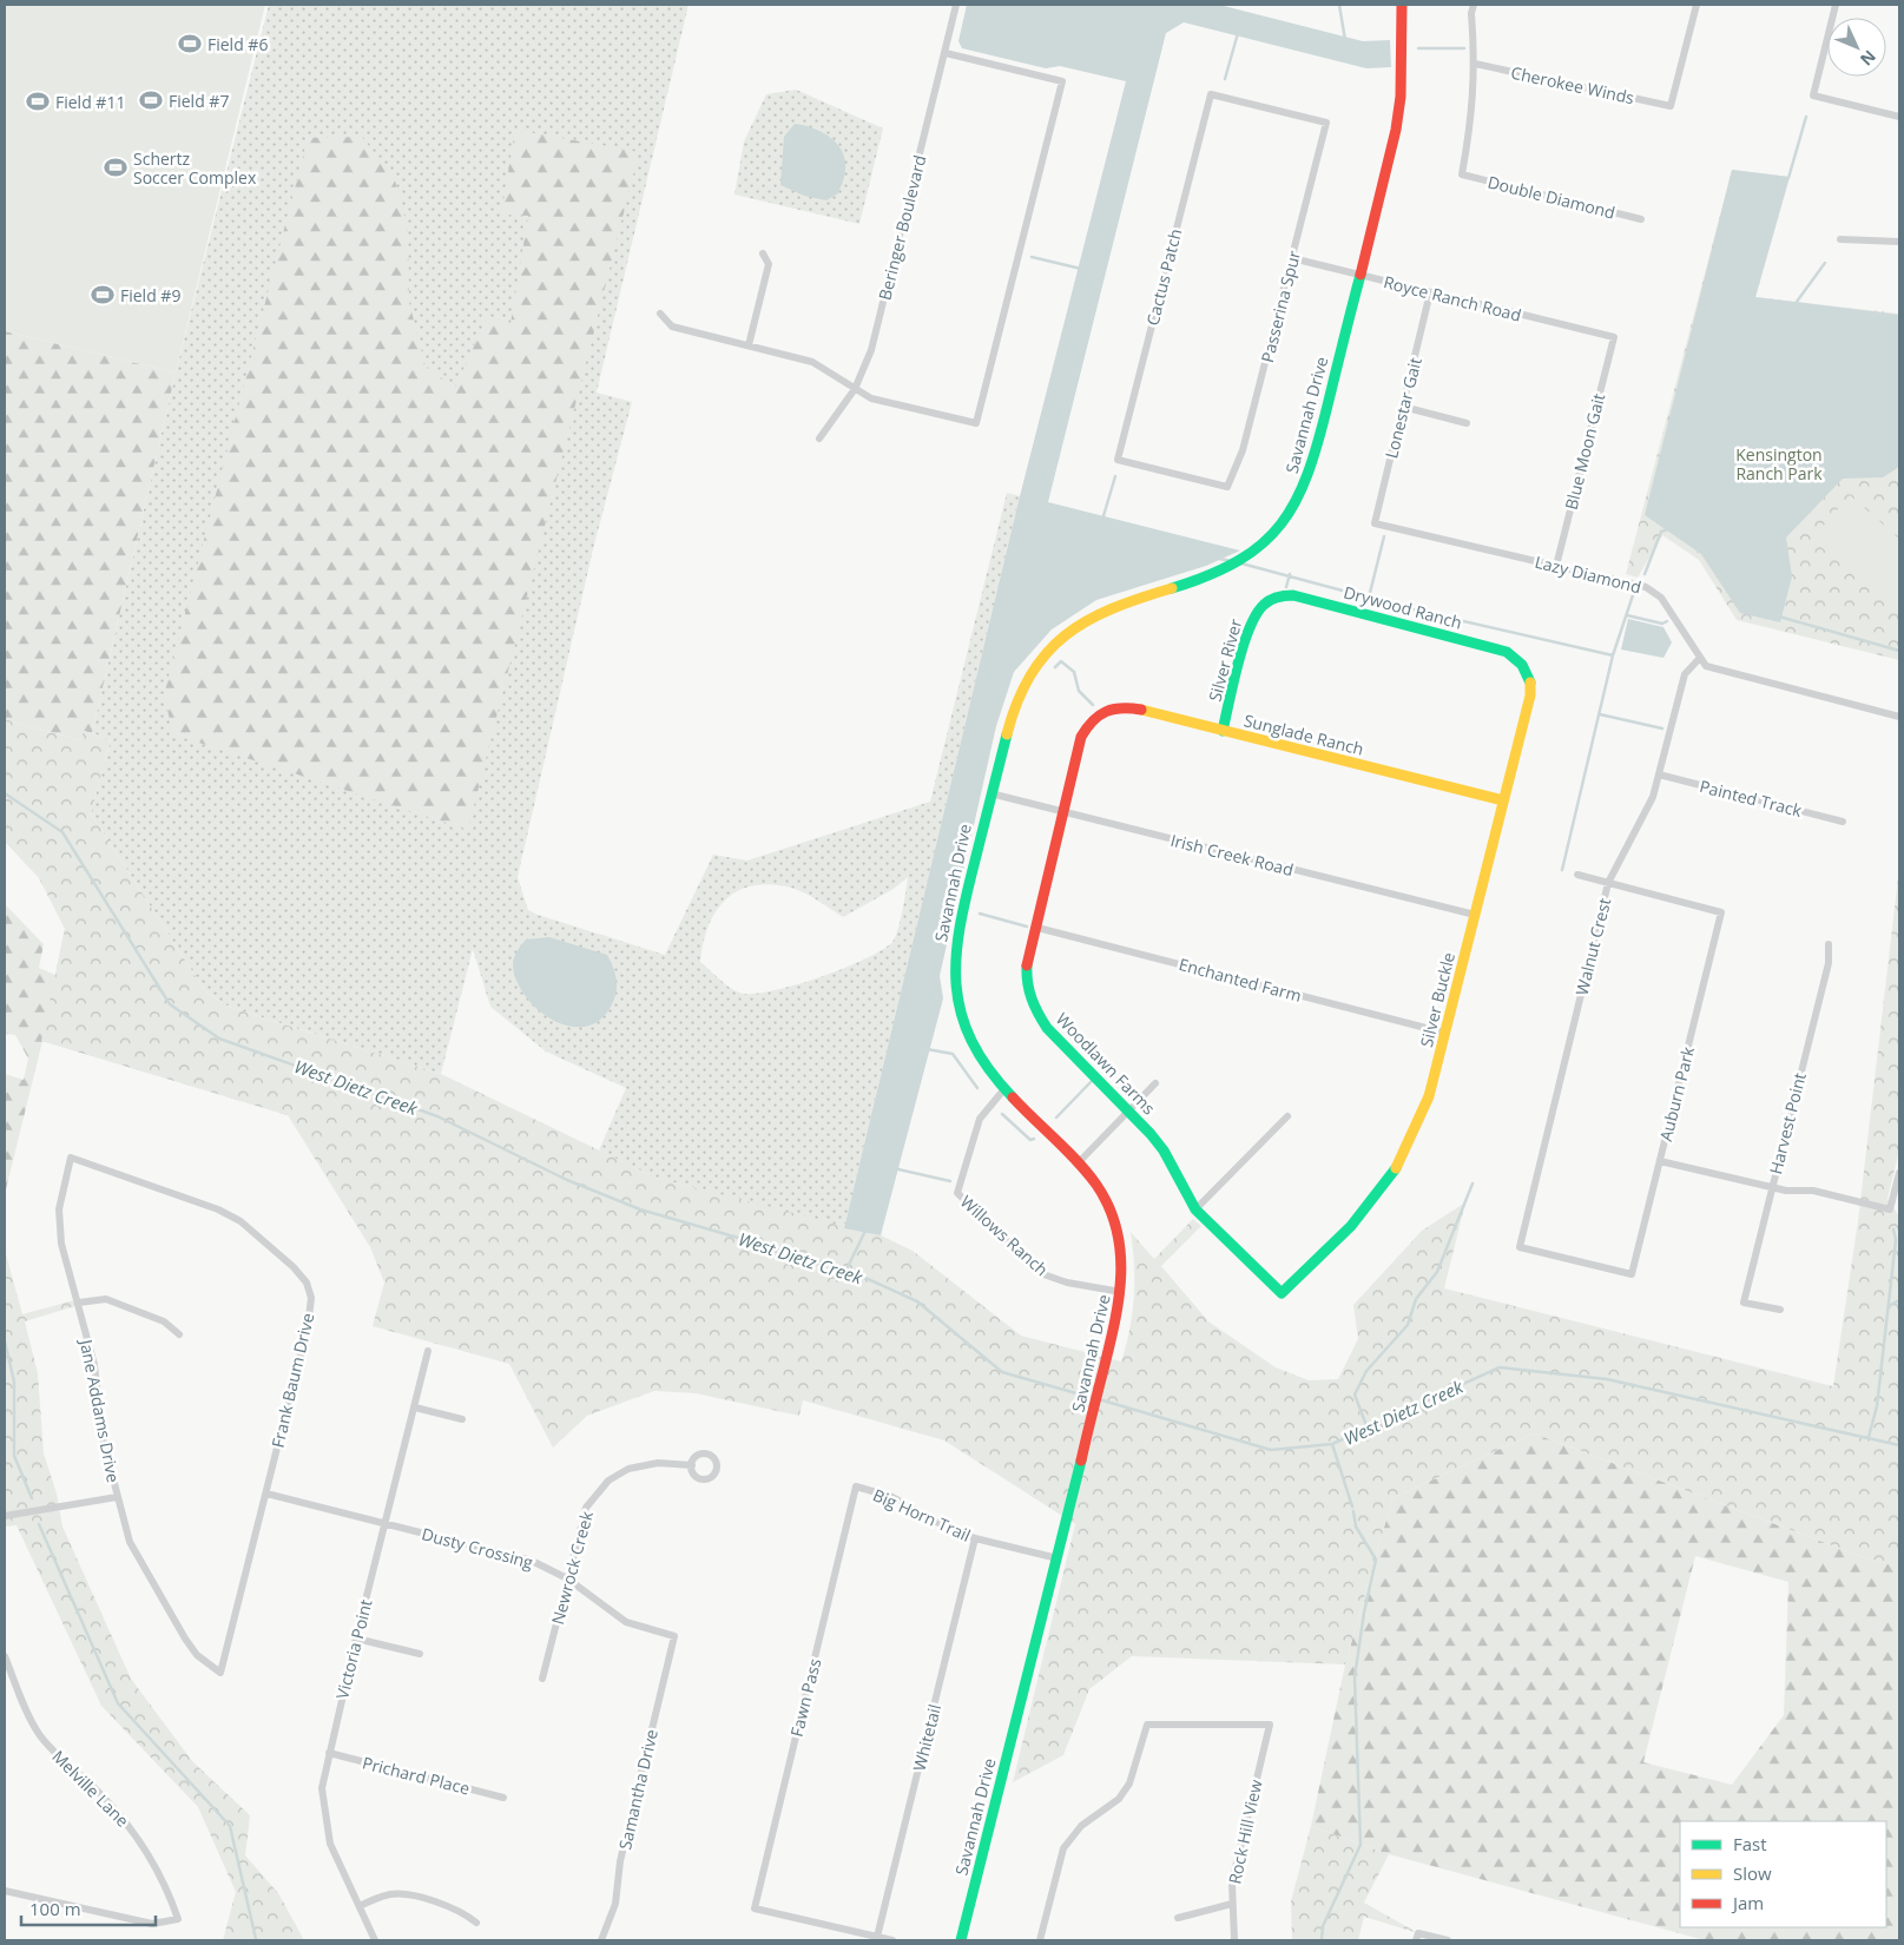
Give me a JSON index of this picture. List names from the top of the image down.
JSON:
{
  "streets": {
    "street": [
      "Cherokee Winds",
      "Double Diamond",
      "Beringer Boulevard",
      "Cactus Patch",
      "Royce Ranch Road",
      "Passerina Spur",
      "Lonestar Gait",
      "Savannah Drive",
      "Blue Moon Gait",
      "Lazy Diamond",
      "Drywood Ranch",
      "Silver River",
      "Sunglade Ranch",
      "Painted Track",
      "Irish Creek Road",
      "Walnut Crest",
      "Enchanted Farm",
      "Silver Buckle",
      "Woodlawn Farms",
      "Auburn Park",
      "Harvest Point",
      "Willows Ranch",
      "Frank Baum Drive",
      "Jane Addams Drive",
      "Big Horn Trail",
      "Dusty Crossing",
      "Newrock Creek",
      "Victoria Point",
      "Fawn Pass",
      "Whitetail",
      "Prichard Place",
      "Melville Lane",
      "Samantha Drive",
      "Rock Hill View"
    ]
  },
  "crossings": [
    ["Cherokee Winds", "Double Diamond"],
    ["Cactus Patch", "Passerina Spur"],
    ["Royce Ranch Road", "Passerina Spur"],
    ["Royce Ranch Road", "Lonestar Gait"],
    ["Royce Ranch Road", "Savannah Drive"],
    ["Royce Ranch Road", "Blue Moon Gait"],
    ["Lonestar Gait", "Lazy Diamond"],
    ["Savannah Drive", "Irish Creek Road"],
    ["Savannah Drive", "Willows Ranch"],
    ["Savannah Drive", "Big Horn Trail"],
    ["Blue Moon Gait", "Lazy Diamond"],
    ["Lazy Diamond", "Walnut Crest"],
    ["Drywood Ranch", "Silver River"],
    ["Drywood Ranch", "Silver Buckle"],
    ["Silver River", "Sunglade Ranch"],
    ["Sunglade Ranch", "Silver Buckle"],
    ["Sunglade Ranch", "Woodlawn Farms"],
    ["Painted Track", "Walnut Crest"],
    ["Irish Creek Road", "Silver Buckle"],
    ["Irish Creek Road", "Woodlawn Farms"],
    ["Walnut Crest", "Auburn Park"],
    ["Enchanted Farm", "Silver Buckle"],
    ["Enchanted Farm", "Woodlawn Farms"],
    ["Silver Buckle", "Woodlawn Farms"],
    ["Frank Baum Drive", "Jane Addams Drive"],
    ["Frank Baum Drive", "Dusty Crossing"],
    ["Big Horn Trail", "Fawn Pass"],
    ["Big Horn Trail", "Whitetail"],
    ["Dusty Crossing", "Newrock Creek"],
    ["Dusty Crossing", "Victoria Point"],
    ["Dusty Crossing", "Samantha Drive"],
    ["Victoria Point", "Prichard Place"],
    ["Fawn Pass", "Whitetail"]
  ],
  "water": ["West Dietz Creek"],
  "parks": ["Kensington Ranch Park"],
  "places": {
    "sports": [
      "Field #6",
      "Field #7",
      "Field #11",
      "Schertz Soccer Complex",
      "Field #9"
    ]
  },
  "legend": ["Fast", "Slow", "Jam"],
  "scale_bar": "100 m",
  "north": "bottom right"
}
